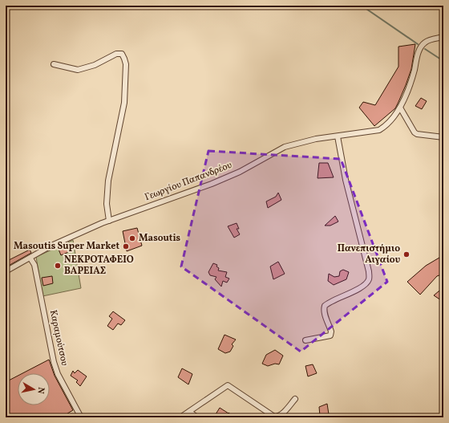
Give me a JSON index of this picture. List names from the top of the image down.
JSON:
{
  "streets": {
    "street": ["Γεωργίου Παπανδρέου", "Καραμούτσου"]
  },
  "crossings": [
    ["Γεωργίου Παπανδρέου", "Καραμούτσου"]
  ],
  "places": [
    "Masoutis",
    "Masoutis Super Market",
    "Πανεπιστήμιο Αιγαίου",
    "ΝΕΚΡΟΤΑΦΕΙΟ ΒΑΡΕΙΑΣ"
  ],
  "north": "right"
}
